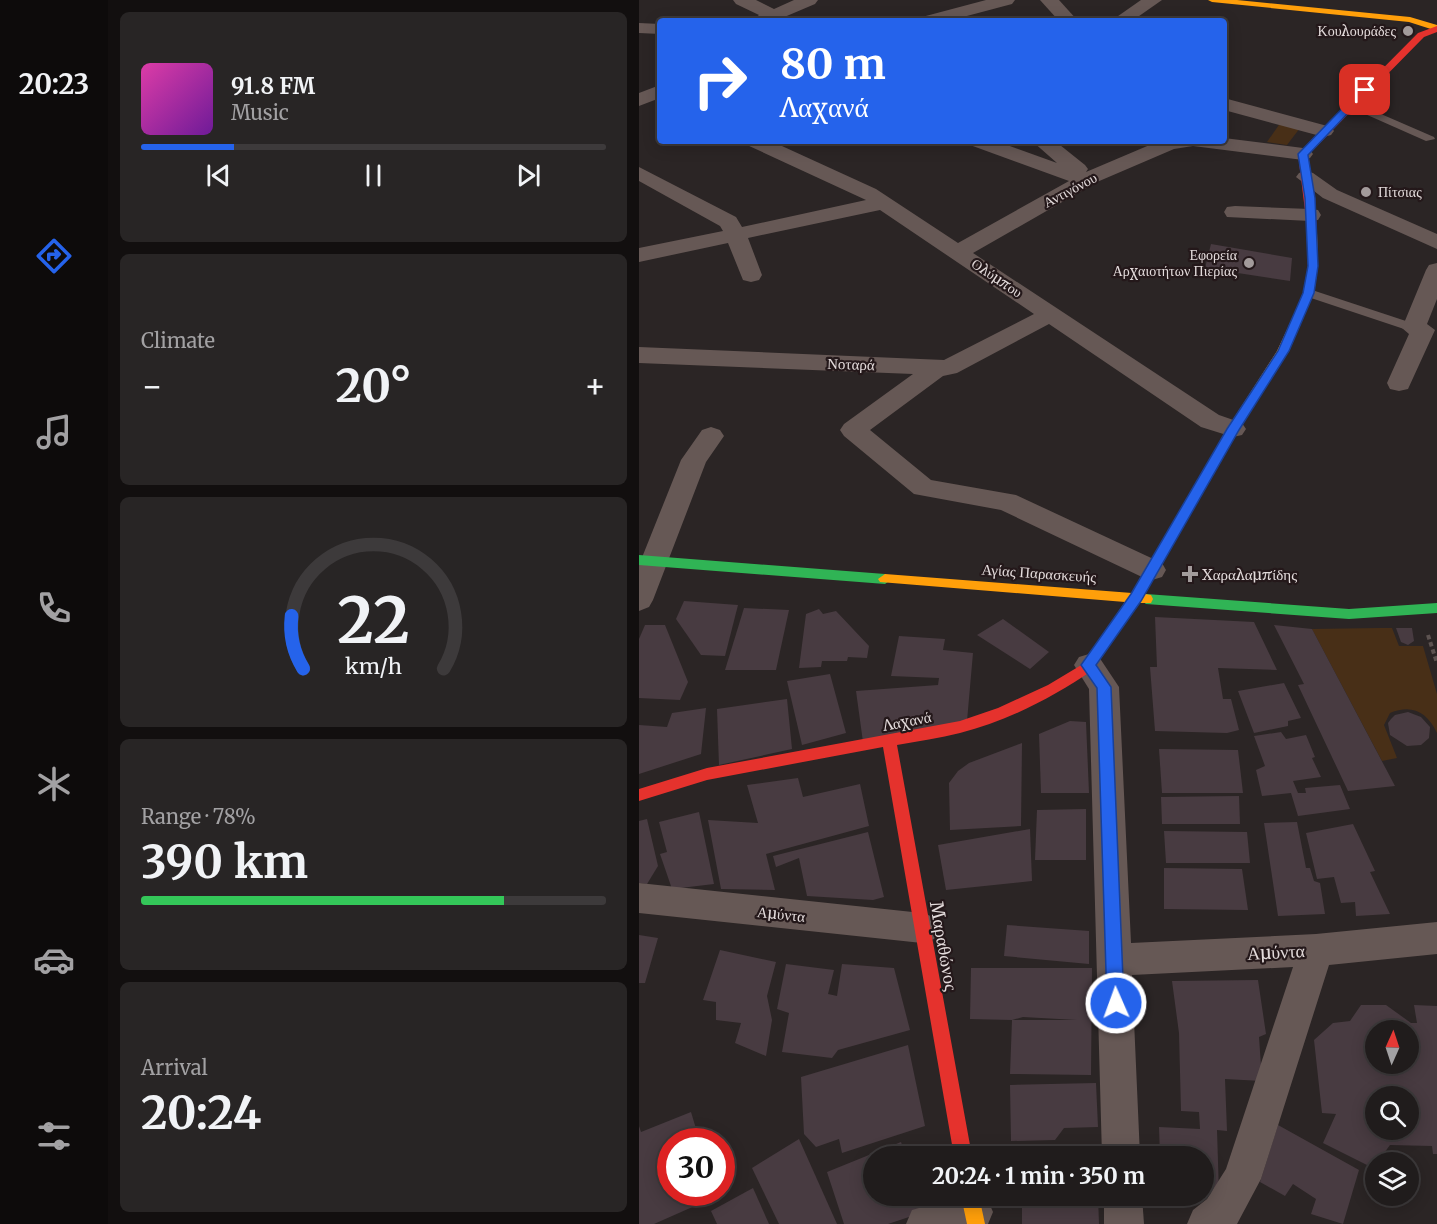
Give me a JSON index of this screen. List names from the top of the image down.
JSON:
{
  "streets": {
    "street": [
      "Αντιγόνου",
      "Ολύμπου",
      "Νοταρά",
      "Αγίας Παρασκευής",
      "Λαχανά",
      "Αμύντα",
      "Μαραθώνος"
    ]
  },
  "crossings": [
    ["Αντιγόνου", "Ολύμπου"],
    ["Ολύμπου", "Νοταρά"],
    ["Ολύμπου", "Λαχανά"],
    ["Αγίας Παρασκευής", "Λαχανά"],
    ["Λαχανά", "Μαραθώνος"],
    ["Αμύντα", "Μαραθώνος"]
  ],
  "places": {
    "other": ["Κουλουράδες", "Πίτσιας", "Εφορεία Αρχαιοτήτων Πιερίας"],
    "health": ["Χαραλαμπίδης"]
  },
  "north": "top",
  "page": {
    "tabs": "20:23",
    "turn": ["80 m", "Λαχανά"],
    "song": ["91.8 FM", "Music"],
    "tile": [
      "Climate",
      ["Range · 78%", "390 km"],
      ["Arrival", "20:24"]
    ],
    "heat": ["−", "20°", "+"],
    "limit": "30",
    "trip": "20:24 · 1 min · 350 m",
    "gauge": ["22", "km/h"]
  }
}
